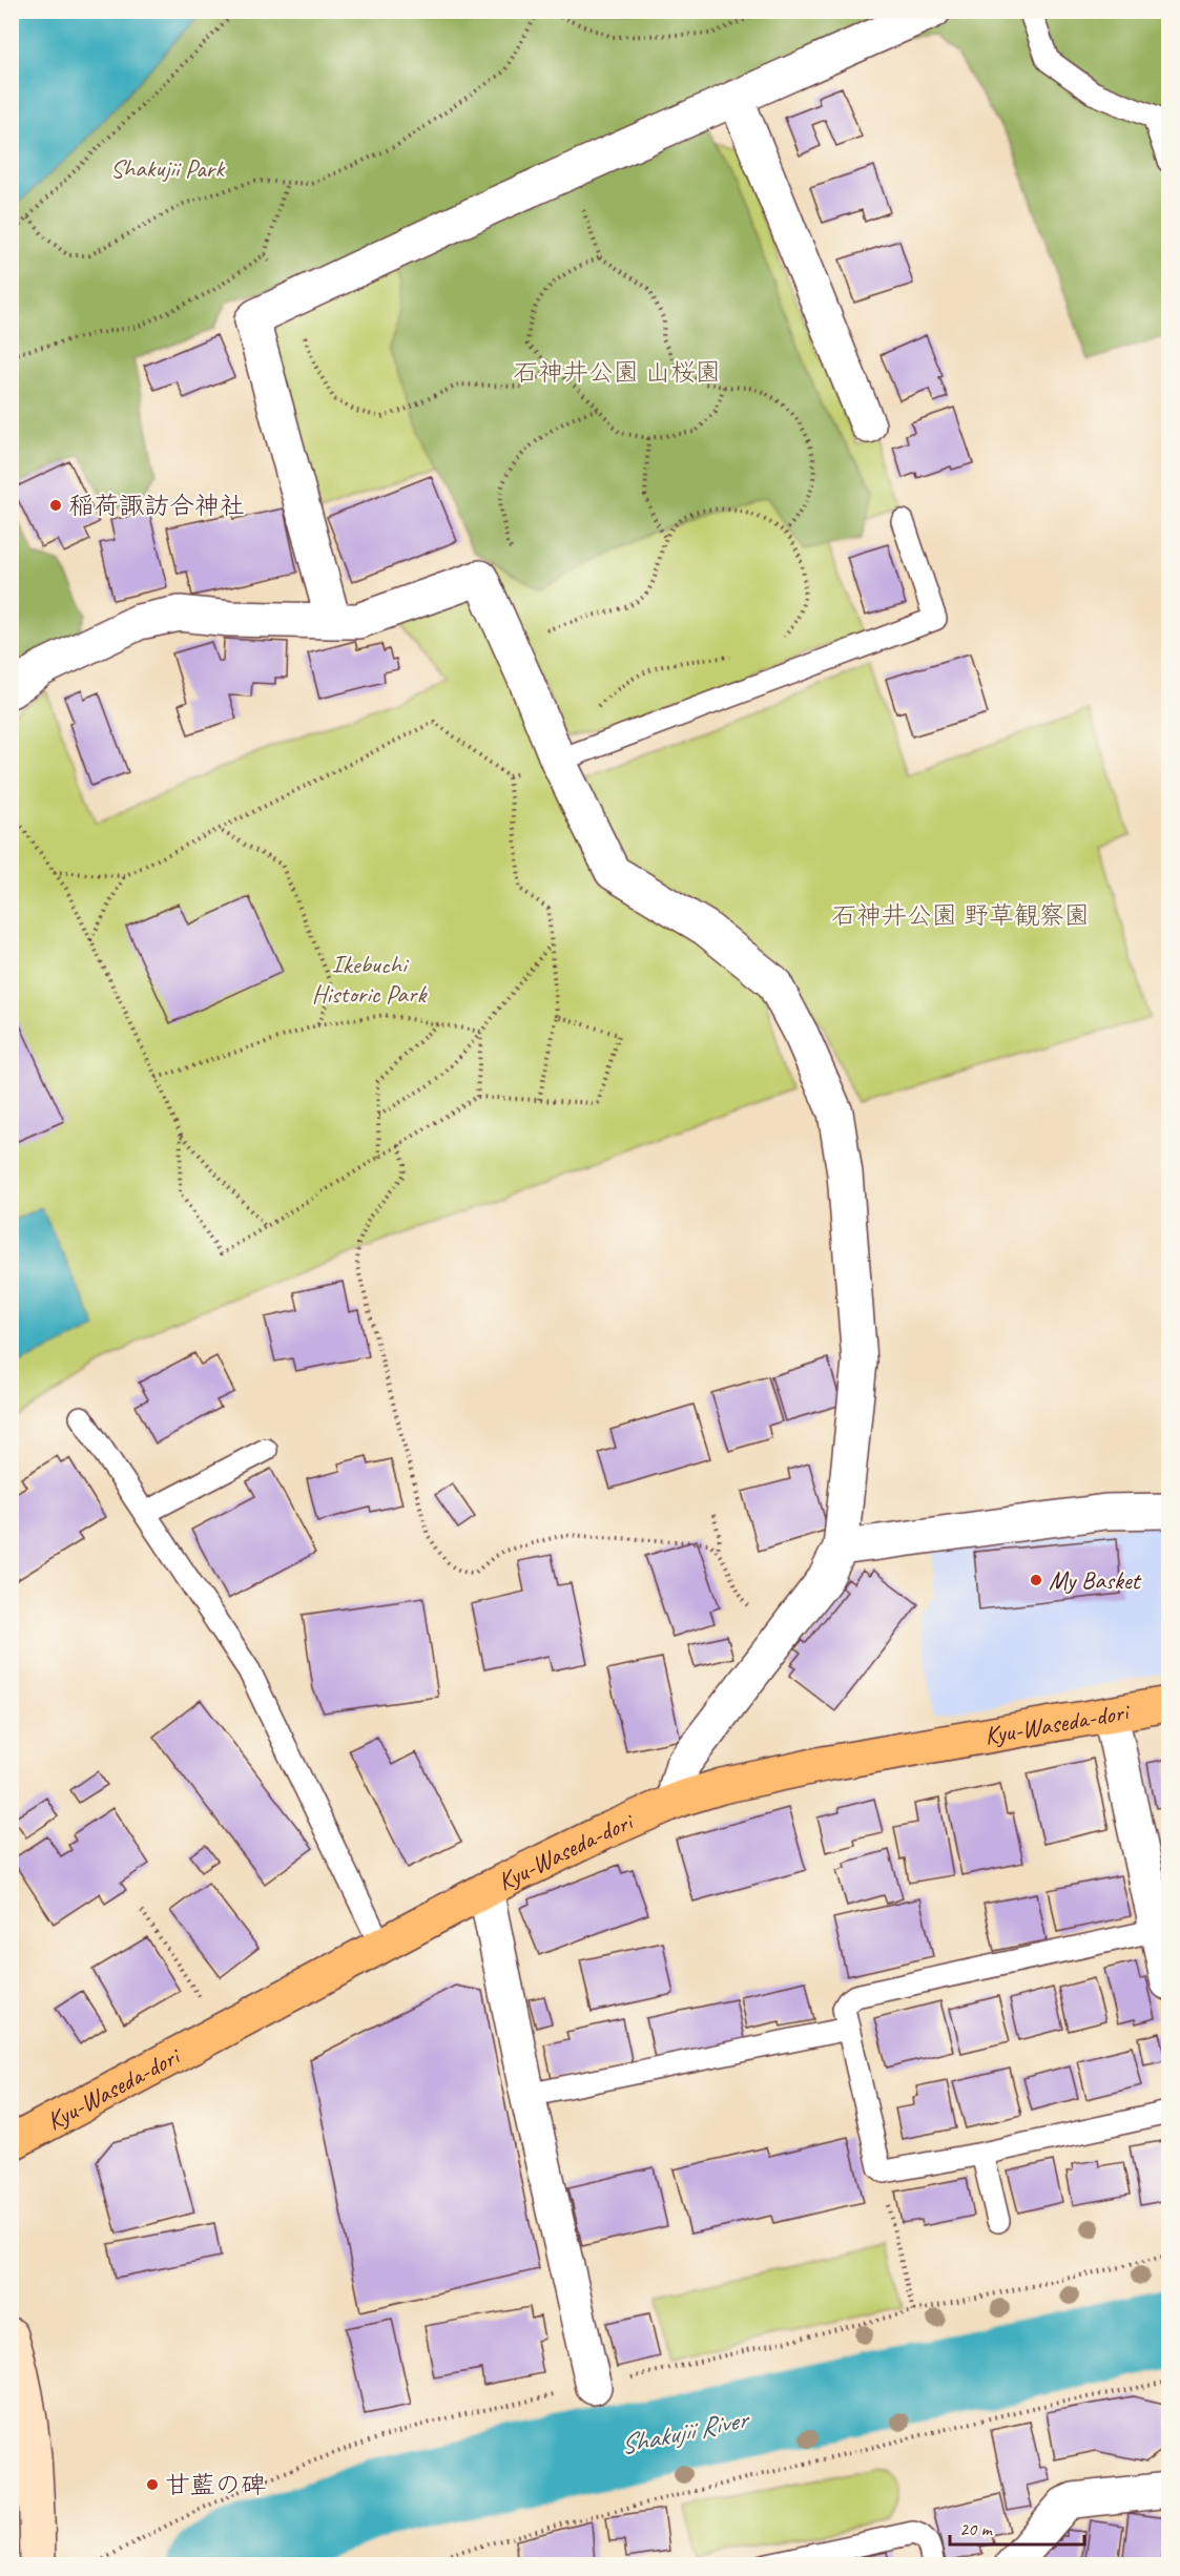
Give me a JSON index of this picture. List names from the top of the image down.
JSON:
{
  "streets": {
    "main road": ["Kyu-Waseda-dori"]
  },
  "water": ["Shakujii River"],
  "parks": [
    "Shakujii Park",
    "石神井公園 山桜園",
    "石神井公園 野草観察園",
    "Ikebuchi Historic Park"
  ],
  "places": ["稲荷諏訪合神社", "My Basket", "甘藍の碑"],
  "scale_bar": "20 m"
}
